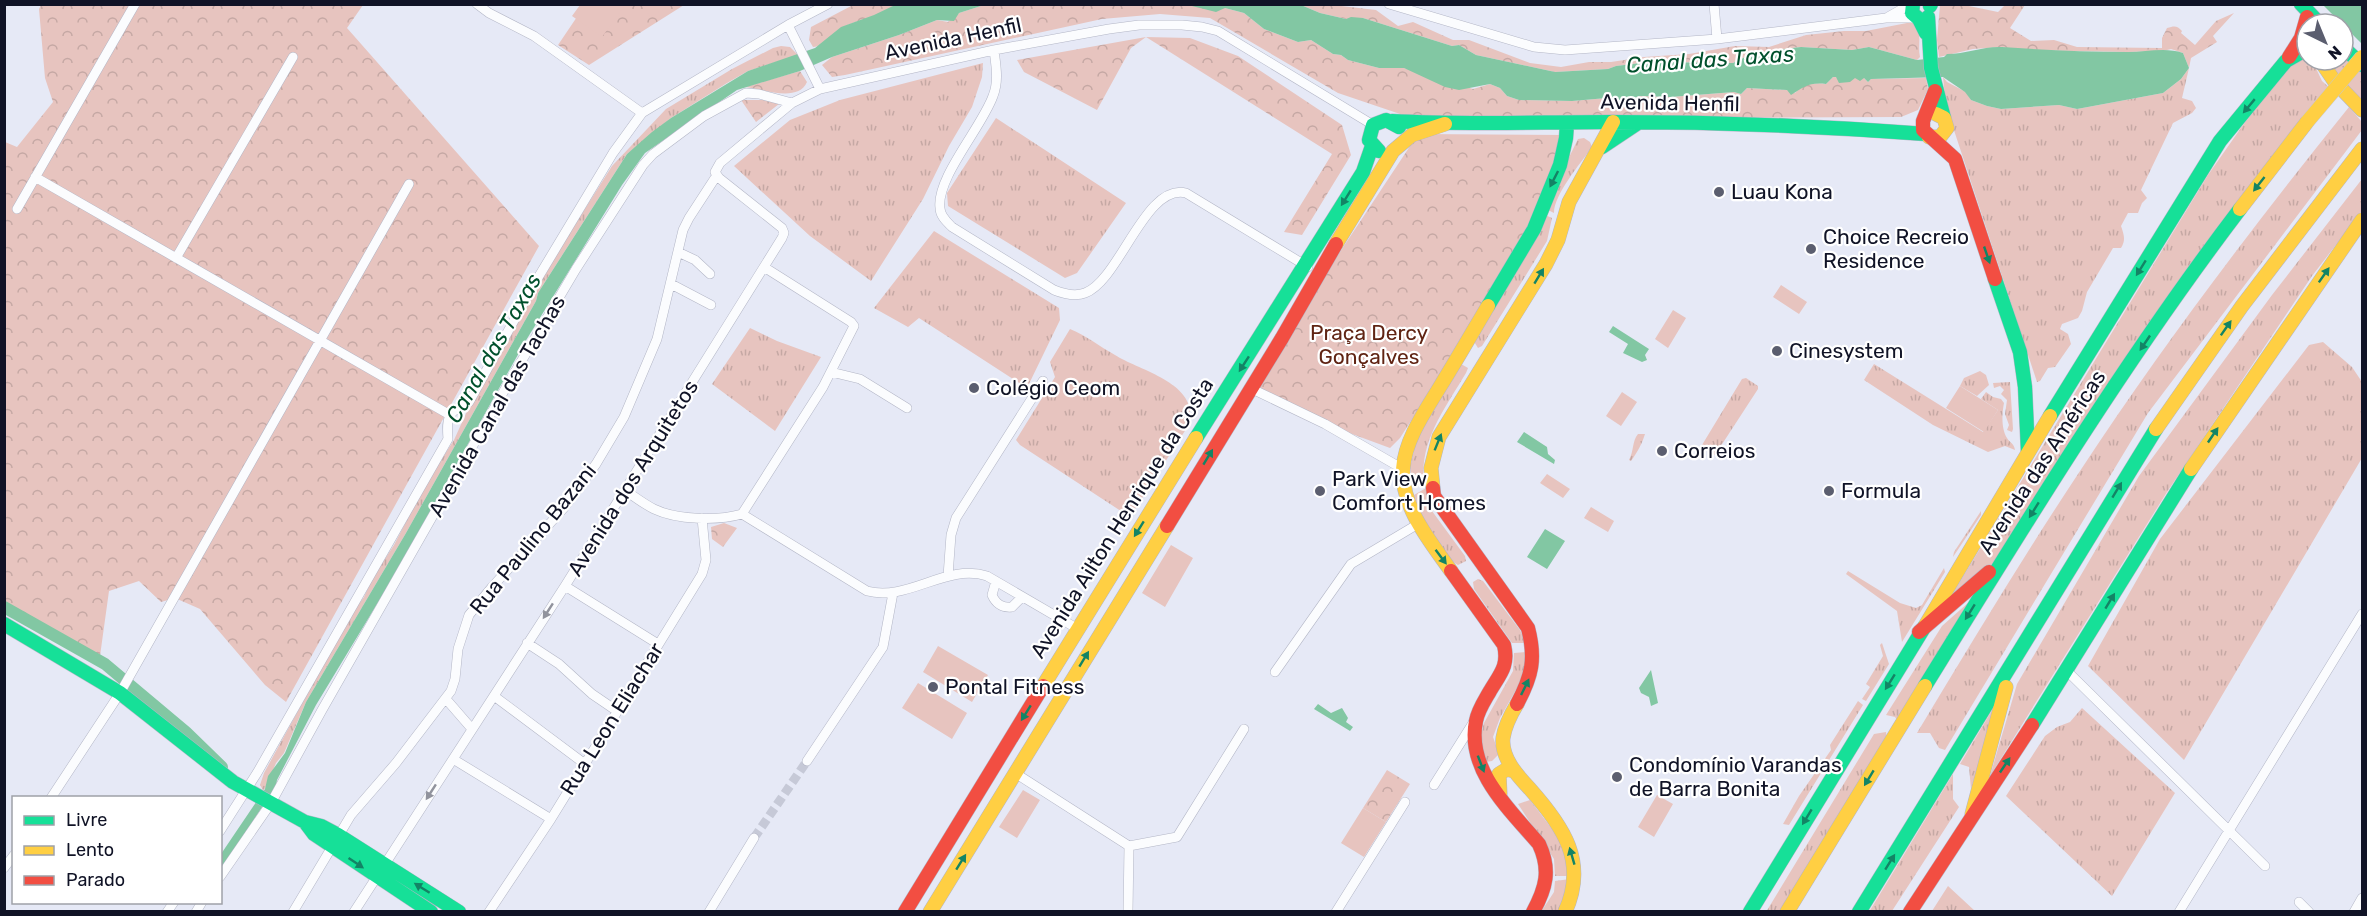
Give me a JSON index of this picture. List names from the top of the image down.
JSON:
{
  "streets": {
    "main road": ["Avenida Henfil", "Avenida das Américas", "Avenida Ailton Henrique da Costa"],
    "street": [
      "Avenida Canal das Tachas",
      "Avenida dos Arquitetos",
      "Rua Paulino Bazani",
      "Rua Leon Eliachar"
    ]
  },
  "crossings": [
    ["Avenida Henfil", "Avenida Ailton Henrique da Costa"],
    ["Avenida dos Arquitetos", "Rua Paulino Bazani"]
  ],
  "water": ["Canal das Taxas"],
  "parks": ["Praça Dercy Gonçalves"],
  "places": [
    "Luau Kona",
    "Choice Recreio Residence",
    "Cinesystem",
    "Colégio Ceom",
    "Correios",
    "Park View Comfort Homes",
    "Formula",
    "Pontal Fitness",
    "Condomínio Varandas de Barra Bonita"
  ],
  "legend": ["Livre", "Lento", "Parado"],
  "north": "bottom right"
}
